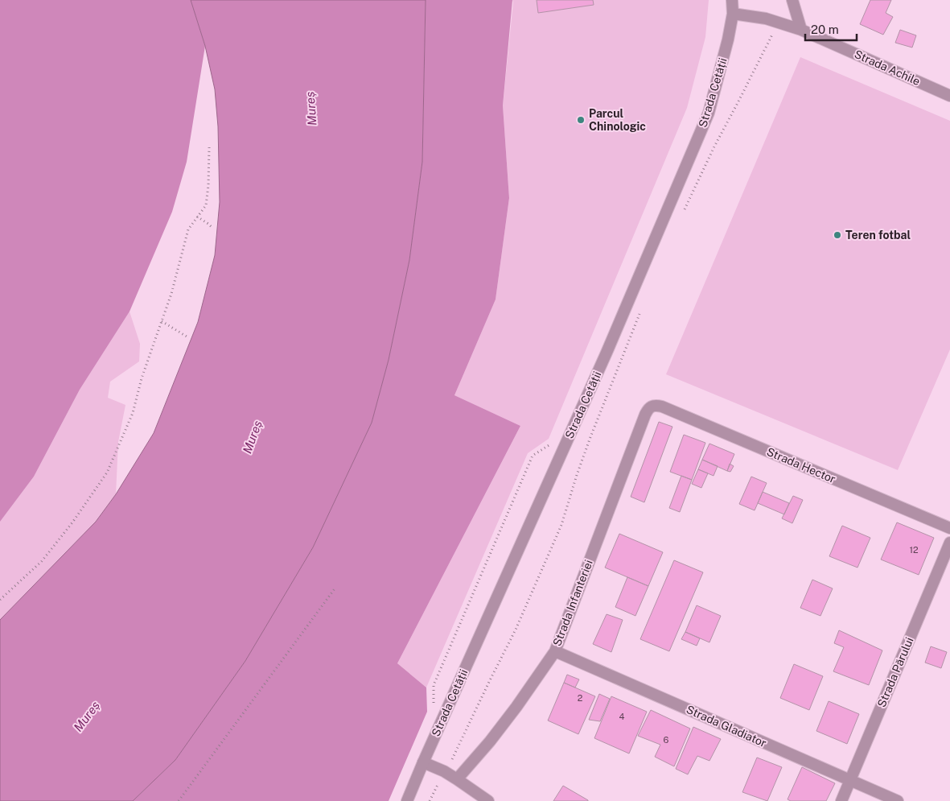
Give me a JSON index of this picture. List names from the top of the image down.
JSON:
{
  "streets": {
    "street": [
      "Strada Achile",
      "Strada Cetății",
      "Strada Hector",
      "Strada Infanteriei",
      "Strada Părului",
      "Strada Gladiator"
    ]
  },
  "crossings": [
    ["Strada Achile", "Strada Cetății"],
    ["Strada Hector", "Strada Infanteriei"],
    ["Strada Infanteriei", "Strada Gladiator"],
    ["Strada Părului", "Strada Gladiator"]
  ],
  "water": ["Mureș"],
  "places": ["Parcul Chinologic", "Teren fotbal"],
  "house_numbers": [
    "12",
    "2",
    "4",
    "6"
  ],
  "scale_bar": "20 m"
}
